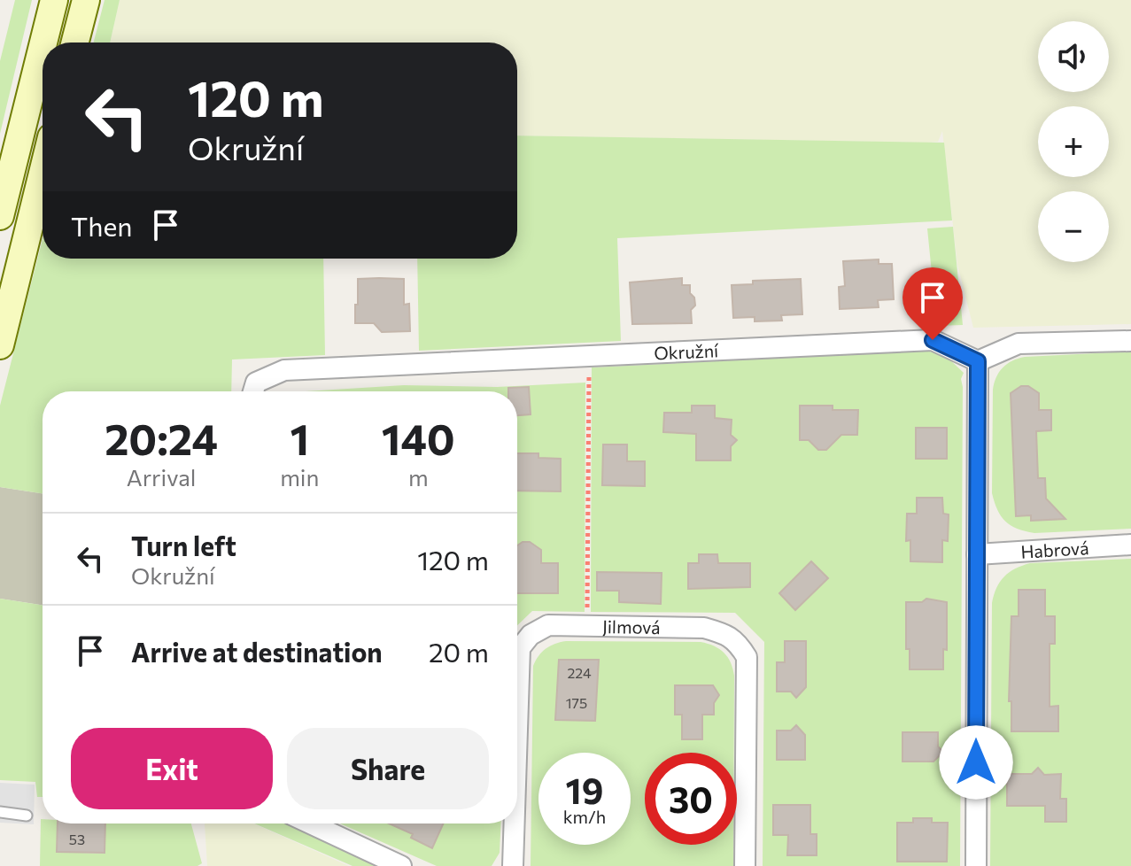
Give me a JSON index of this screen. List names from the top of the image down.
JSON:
{
  "streets": {
    "street": ["Okružní", "Habrová", "Jilmová"]
  },
  "house_numbers": ["224", "175", "53"],
  "page": {
    "map_buttons": ["+", "−"],
    "turn": ["120 m", "Okružní"],
    "then": "Then",
    "eta": [
      "20:24",
      "Arrival",
      "1",
      "min",
      "140",
      "m"
    ],
    "list": [
      {
        "name": "Turn left",
        "note": "Okružní",
        "value": "120 m"
      },
      {
        "name": "Arrive at destination",
        "value": "20 m"
      }
    ],
    "buttons": ["Exit", "Share"],
    "speed": "19 km/h",
    "limit": "30"
  }
}
